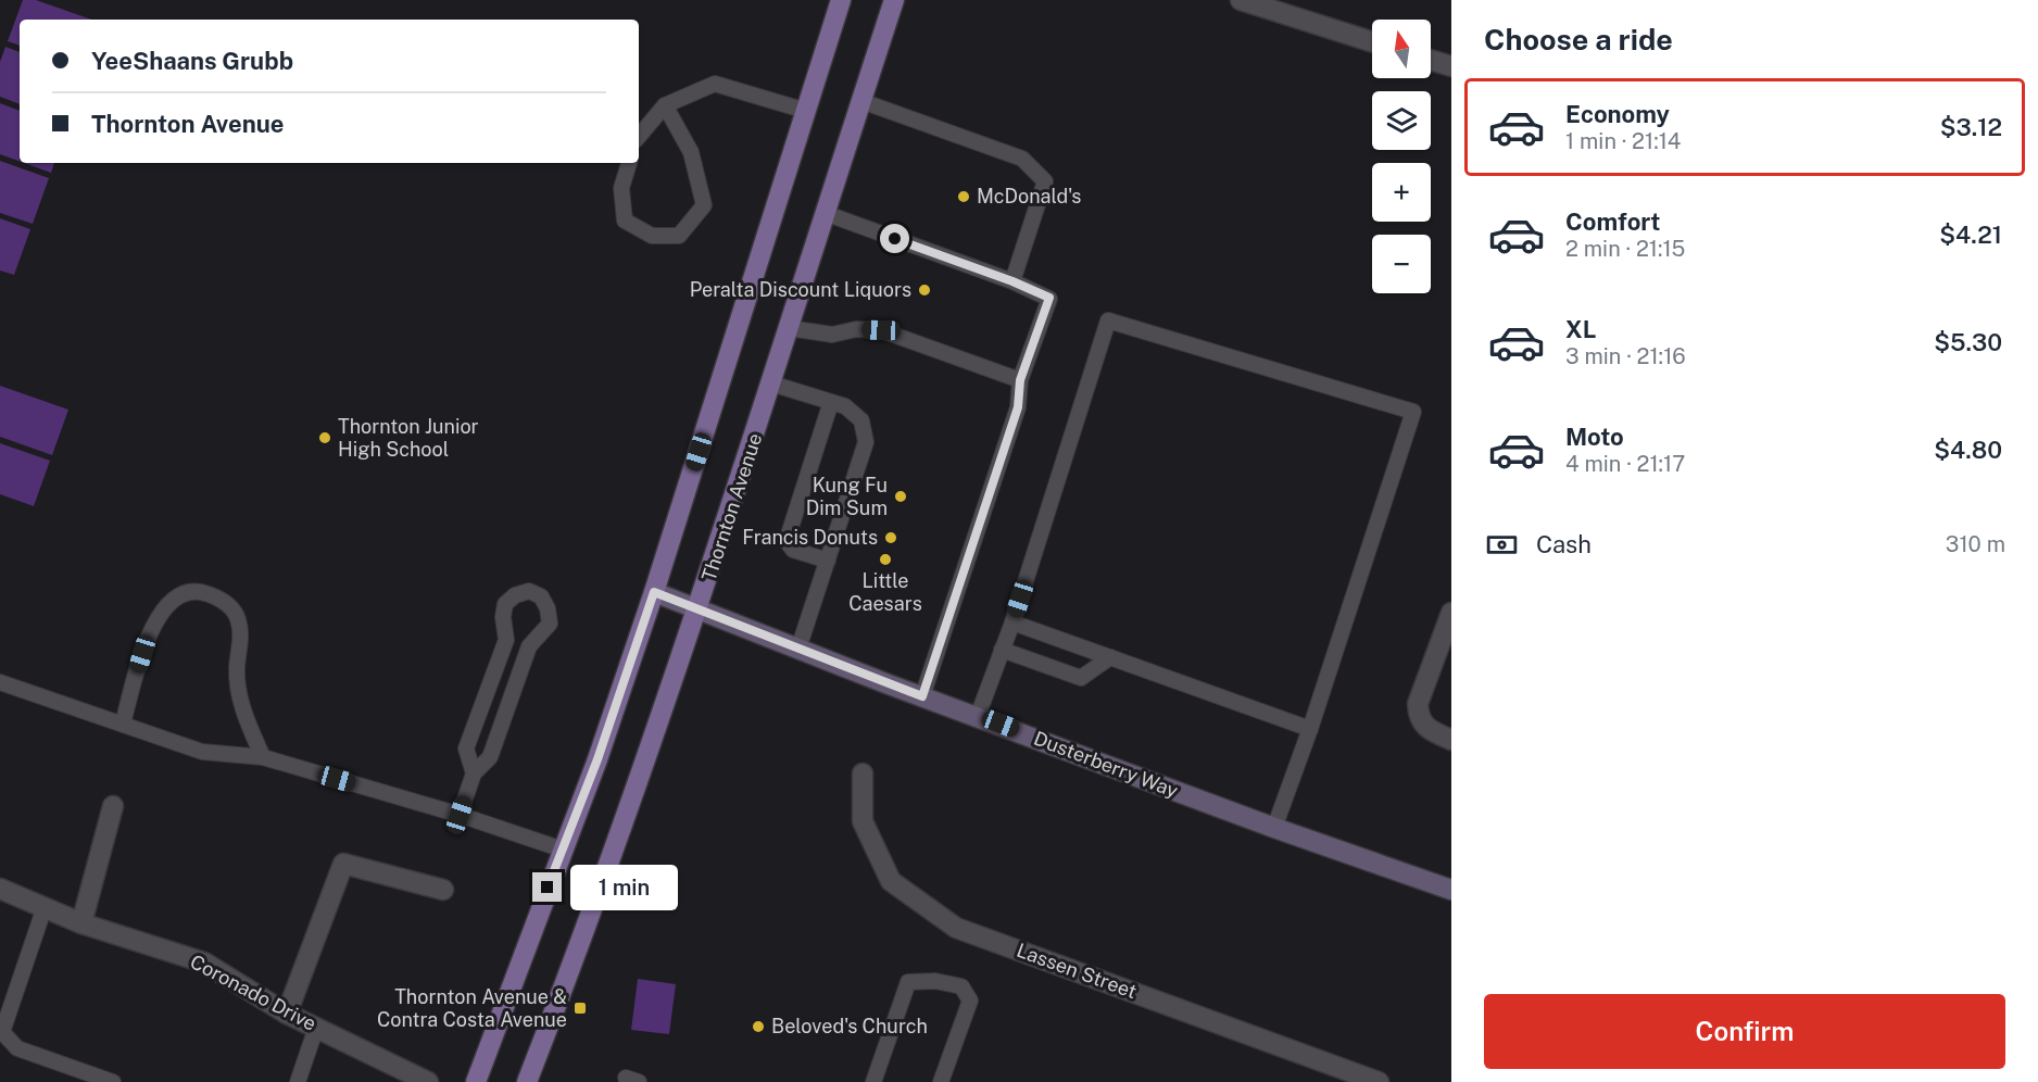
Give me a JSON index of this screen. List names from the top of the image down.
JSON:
{
  "streets": {
    "main road": ["Thornton Avenue", "Dusterberry Way"],
    "street": ["Lassen Street", "Coronado Drive"]
  },
  "crossings": [
    ["Thornton Avenue", "Dusterberry Way"]
  ],
  "places": {
    "other": [
      "McDonald's",
      "Peralta Discount Liquors",
      "Thornton Junior High School",
      "Kung Fu Dim Sum",
      "Francis Donuts",
      "Little Caesars",
      "Beloved's Church"
    ],
    "transit": ["Thornton Avenue & Contra Costa Avenue"]
  },
  "north": "top",
  "page": {
    "heading": "Choose a ride",
    "map_buttons": ["+", "−"],
    "banner": ["YeeShaans Grubb", "Thornton Avenue"],
    "list": [
      {
        "name": "Economy",
        "note": "1 min · 21:14",
        "value": "$3.12"
      },
      {
        "name": "Comfort",
        "note": "2 min · 21:15",
        "value": "$4.21"
      },
      {
        "name": "XL",
        "note": "3 min · 21:16",
        "value": "$5.30"
      },
      {
        "name": "Moto",
        "note": "4 min · 21:17",
        "value": "$4.80"
      }
    ],
    "pay": ["Cash", "310 m"],
    "bubble": "1 min",
    "buttons": "Confirm"
  }
}
